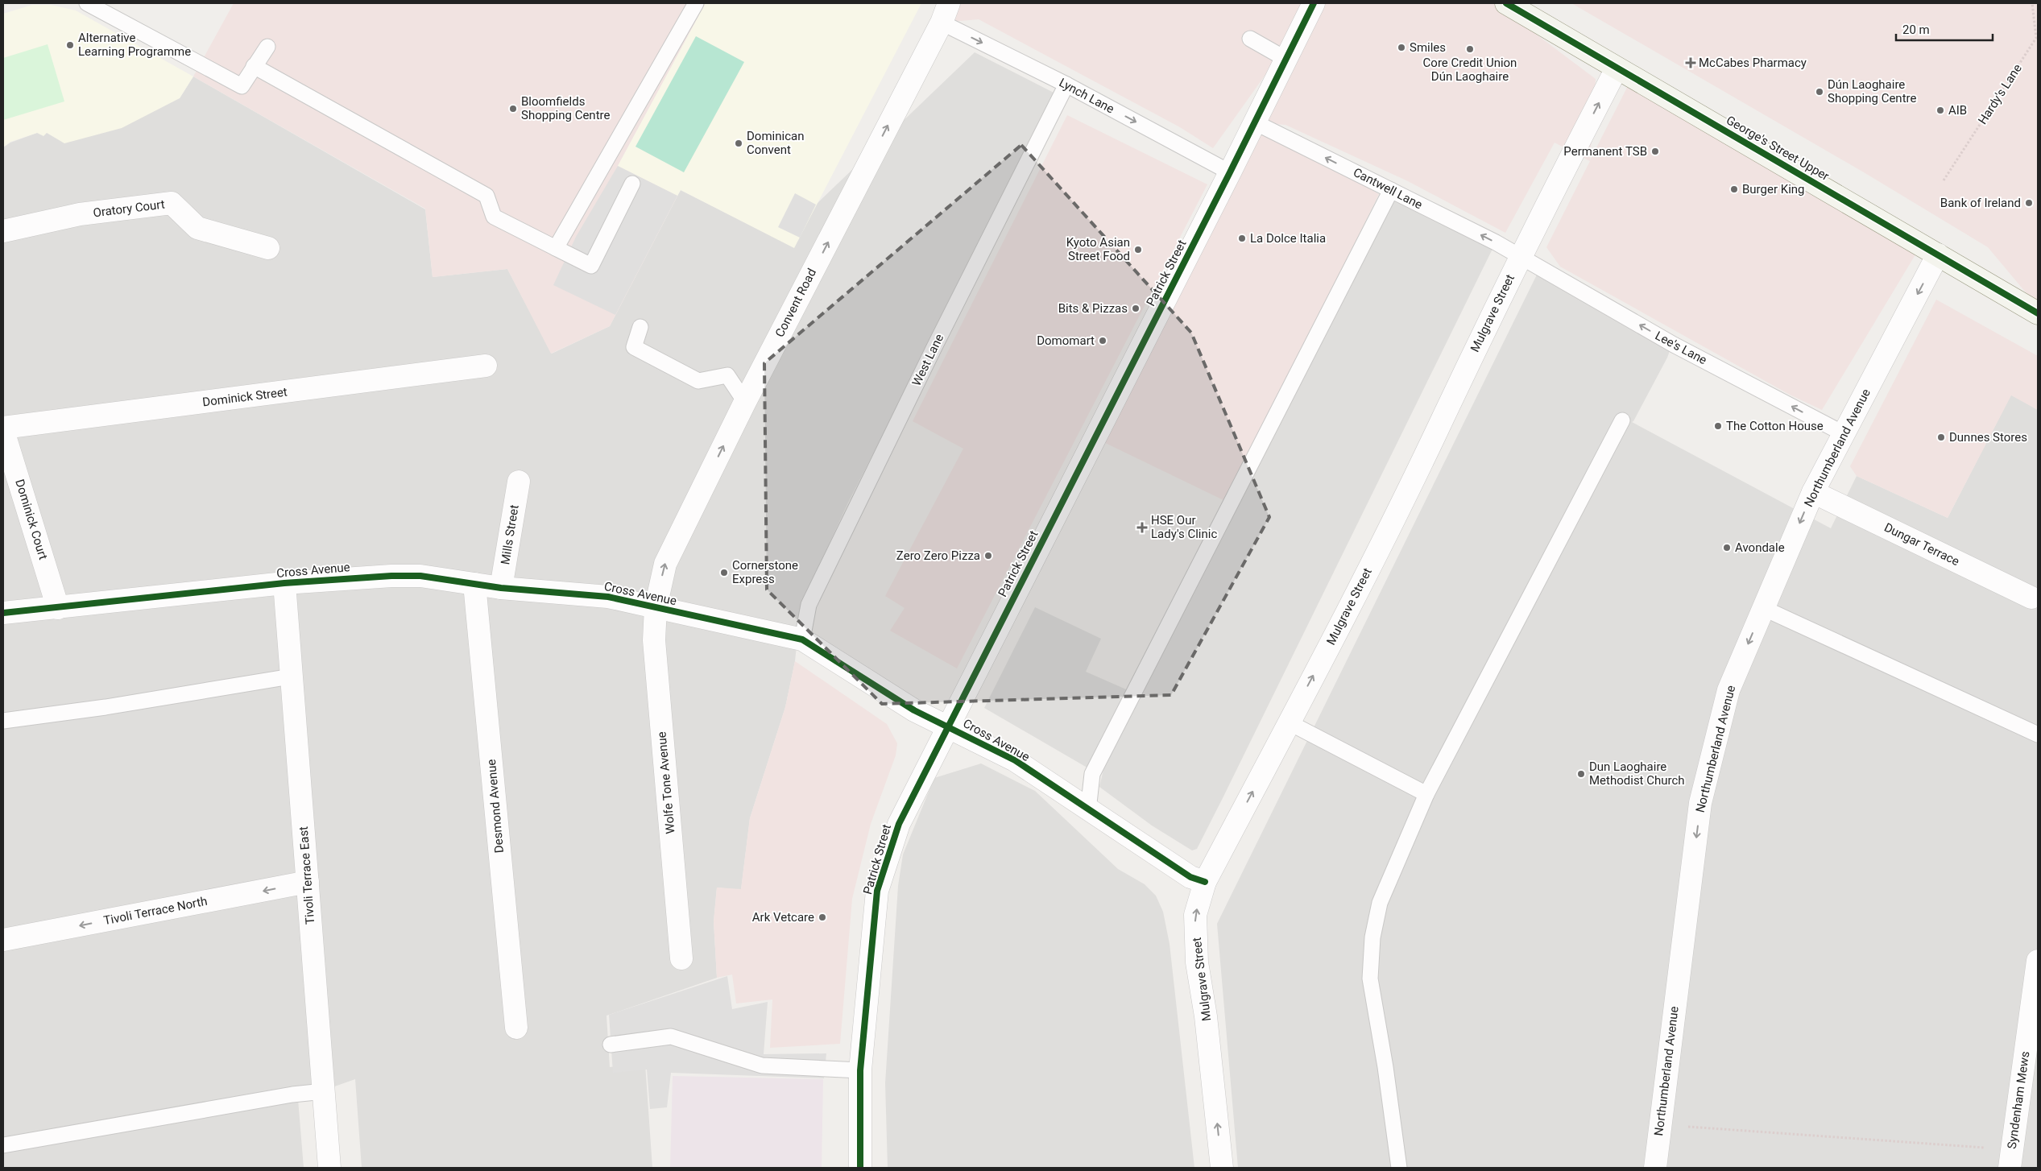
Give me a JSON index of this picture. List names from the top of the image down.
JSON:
{
  "streets": {
    "main road": ["George's Street Upper"],
    "street": [
      "Oratory Court",
      "Patrick Street",
      "Convent Road",
      "Mulgrave Street",
      "Dominick Street",
      "Northumberland Avenue",
      "Dominick Court",
      "Mills Street",
      "Dungar Terrace",
      "Cross Avenue",
      "Wolfe Tone Avenue",
      "Desmond Avenue",
      "Tivoli Terrace East",
      "Tivoli Terrace North",
      "Syndenham Mews"
    ],
    "lane": [
      "Lynch Lane",
      "Cantwell Lane",
      "Lee's Lane",
      "West Lane"
    ],
    "path": ["Hardy's Lane"]
  },
  "crossings": [
    ["Lynch Lane", "Patrick Street"],
    ["Lynch Lane", "Convent Road"],
    ["Lynch Lane", "West Lane"],
    ["George's Street Upper", "Mulgrave Street"],
    ["George's Street Upper", "Northumberland Avenue"],
    ["Cantwell Lane", "Patrick Street"],
    ["Cantwell Lane", "Mulgrave Street"],
    ["Cantwell Lane", "Lee's Lane"],
    ["Patrick Street", "Cross Avenue"],
    ["Convent Road", "Cross Avenue"],
    ["Convent Road", "Wolfe Tone Avenue"],
    ["Mulgrave Street", "Lee's Lane"],
    ["Mulgrave Street", "Cross Avenue"],
    ["Lee's Lane", "Northumberland Avenue"],
    ["West Lane", "Cross Avenue"],
    ["Northumberland Avenue", "Dungar Terrace"],
    ["Dominick Court", "Cross Avenue"],
    ["Mills Street", "Cross Avenue"],
    ["Cross Avenue", "Wolfe Tone Avenue"],
    ["Cross Avenue", "Desmond Avenue"],
    ["Cross Avenue", "Tivoli Terrace East"],
    ["Tivoli Terrace East", "Tivoli Terrace North"]
  ],
  "one_way": [
    "Lynch Lane",
    "Cantwell Lane",
    "Convent Road",
    "Mulgrave Street",
    "Lee's Lane",
    "Northumberland Avenue",
    "Tivoli Terrace North"
  ],
  "places": {
    "other": [
      "Alternative Learning Programme",
      "Smiles",
      "Core Credit Union Dún Laoghaire",
      "Dún Laoghaire Shopping Centre",
      "Bloomfields Shopping Centre",
      "AIB",
      "Dominican Convent",
      "Permanent TSB",
      "Burger King",
      "Bank of Ireland",
      "La Dolce Italia",
      "Kyoto Asian Street Food",
      "Bits & Pizzas",
      "Domomart",
      "The Cotton House",
      "Dunnes Stores",
      "Avondale",
      "Zero Zero Pizza",
      "Cornerstone Express",
      "Dun Laoghaire Methodist Church",
      "Ark Vetcare"
    ],
    "health": ["McCabes Pharmacy", "HSE Our Lady's Clinic"]
  },
  "scale_bar": "20 m"
}
